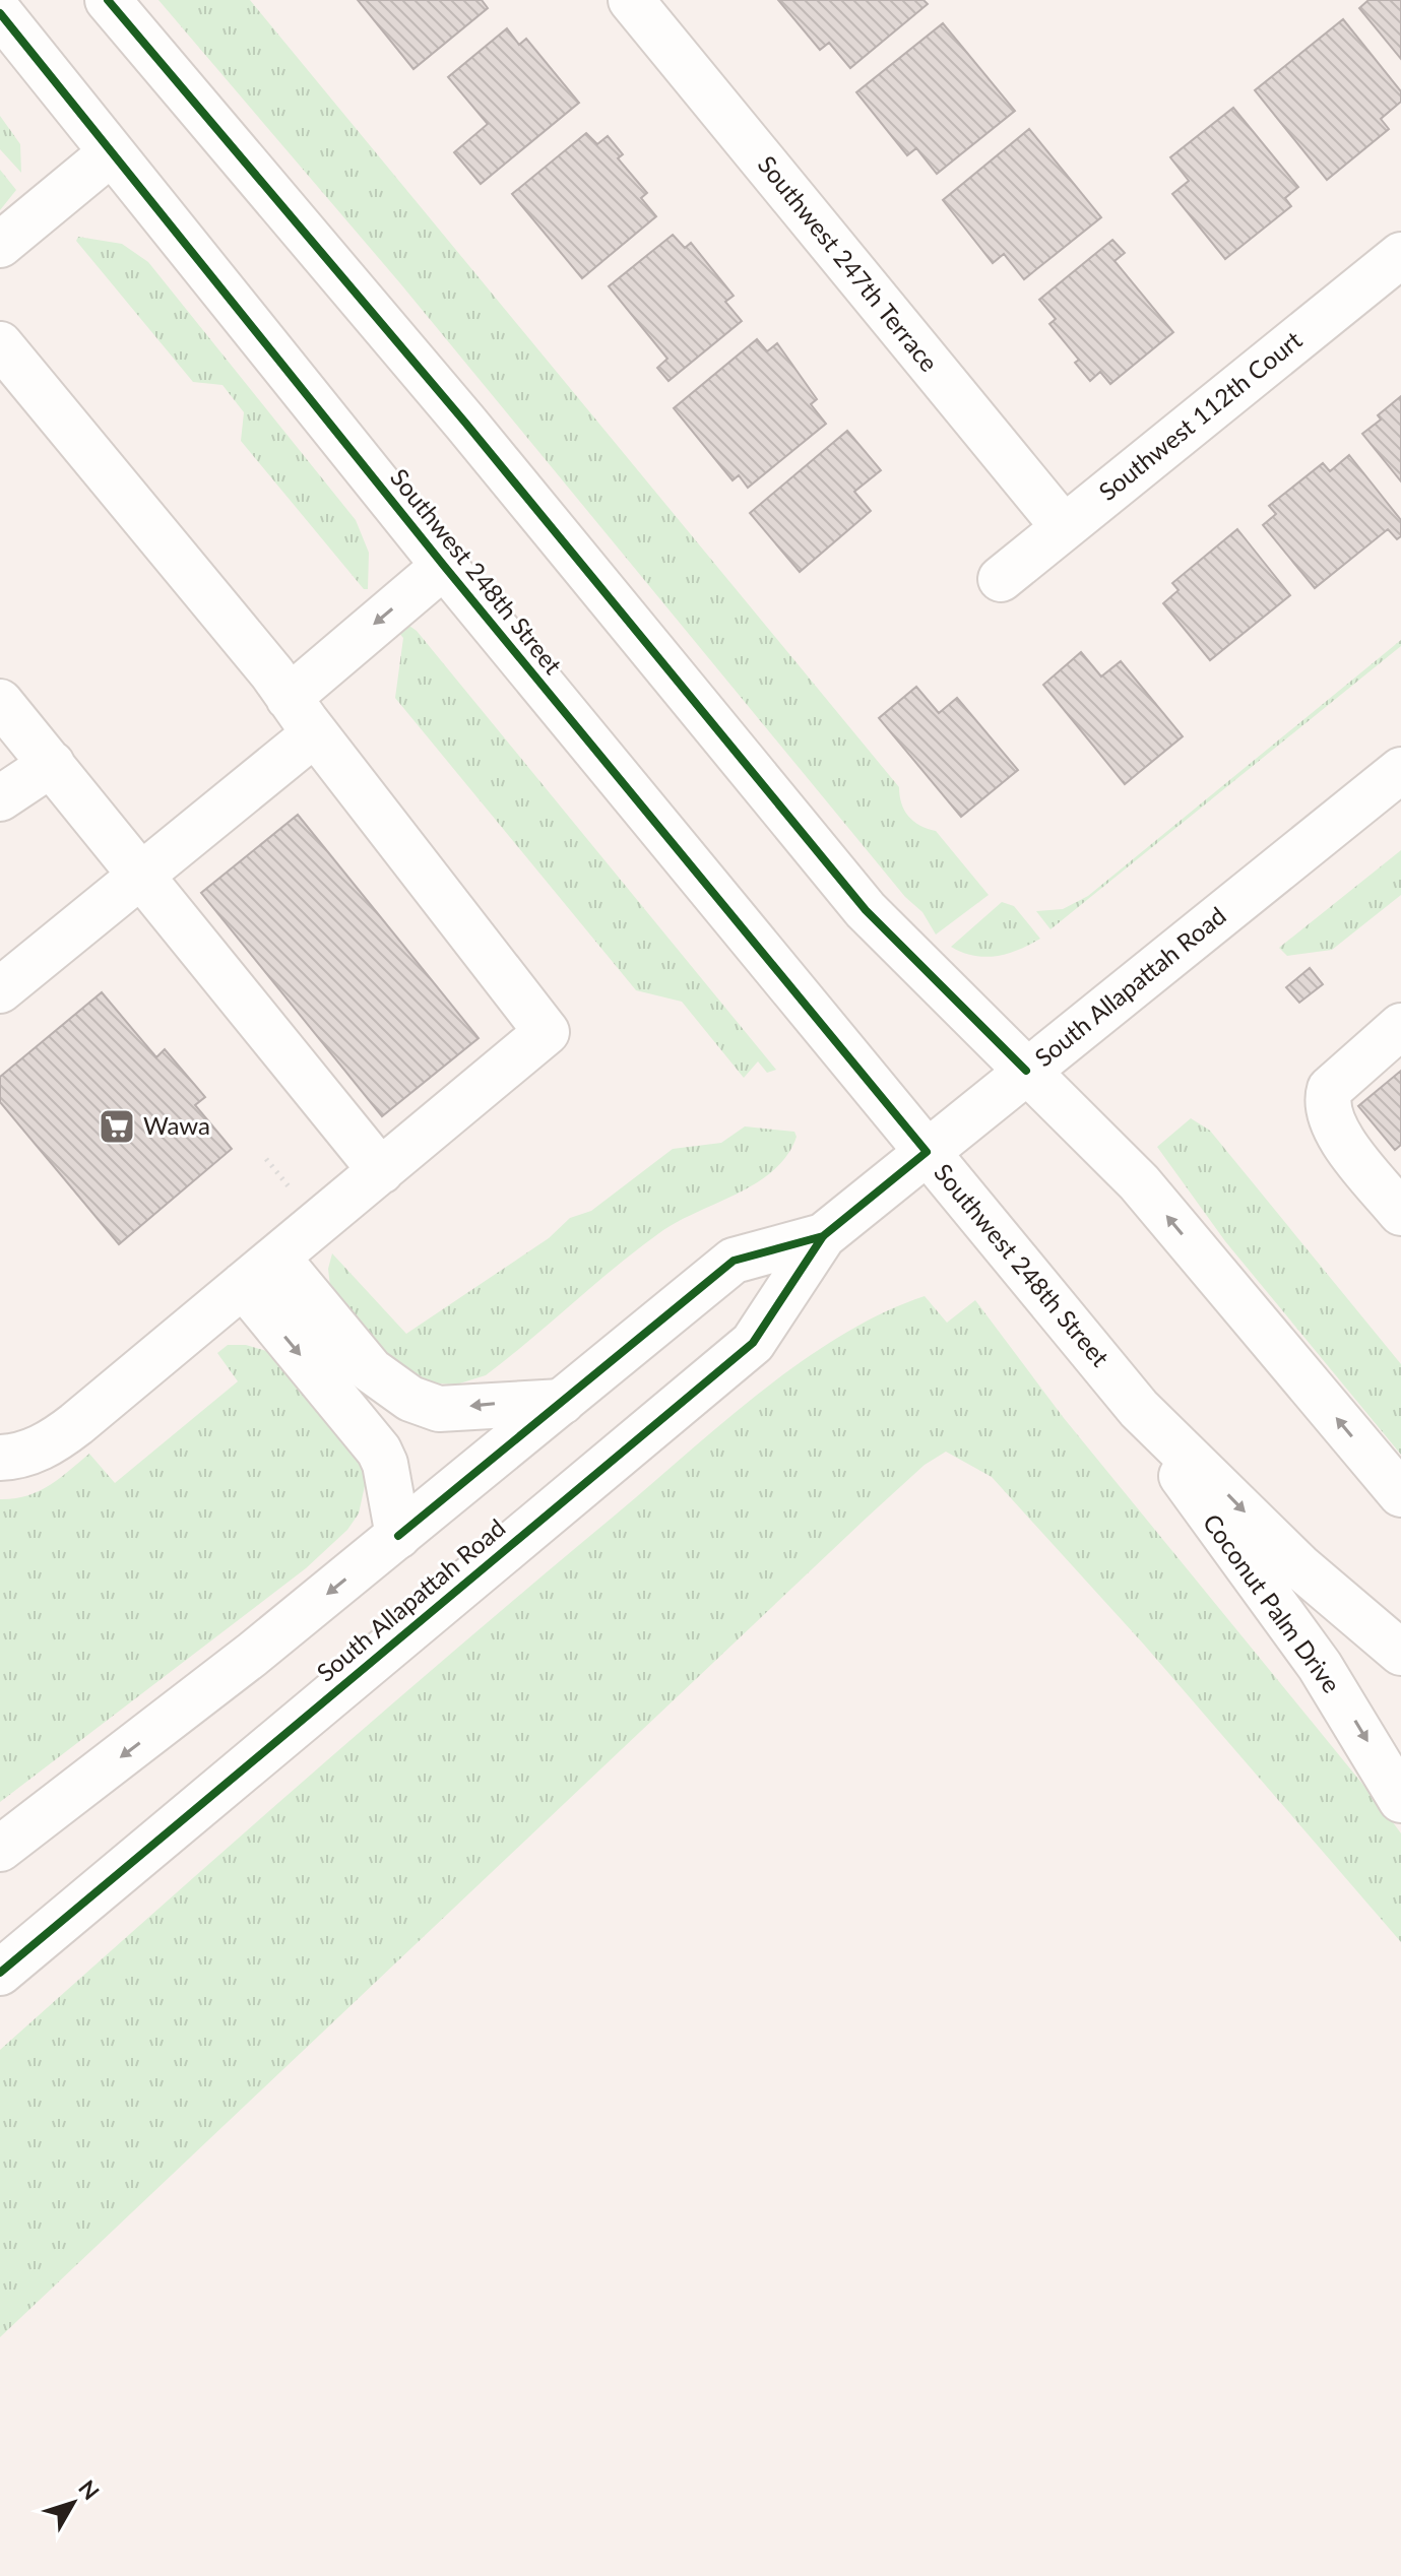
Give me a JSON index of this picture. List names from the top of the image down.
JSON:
{
  "streets": {
    "street": [
      "Southwest 247th Terrace",
      "Southwest 112th Court",
      "Southwest 248th Street",
      "South Allapattah Road",
      "Coconut Palm Drive"
    ]
  },
  "crossings": [
    ["Southwest 247th Terrace", "Southwest 112th Court"],
    ["Southwest 248th Street", "South Allapattah Road"],
    ["Southwest 248th Street", "Coconut Palm Drive"]
  ],
  "places": {
    "supermarket": ["Wawa"]
  },
  "north": "top right"
}
